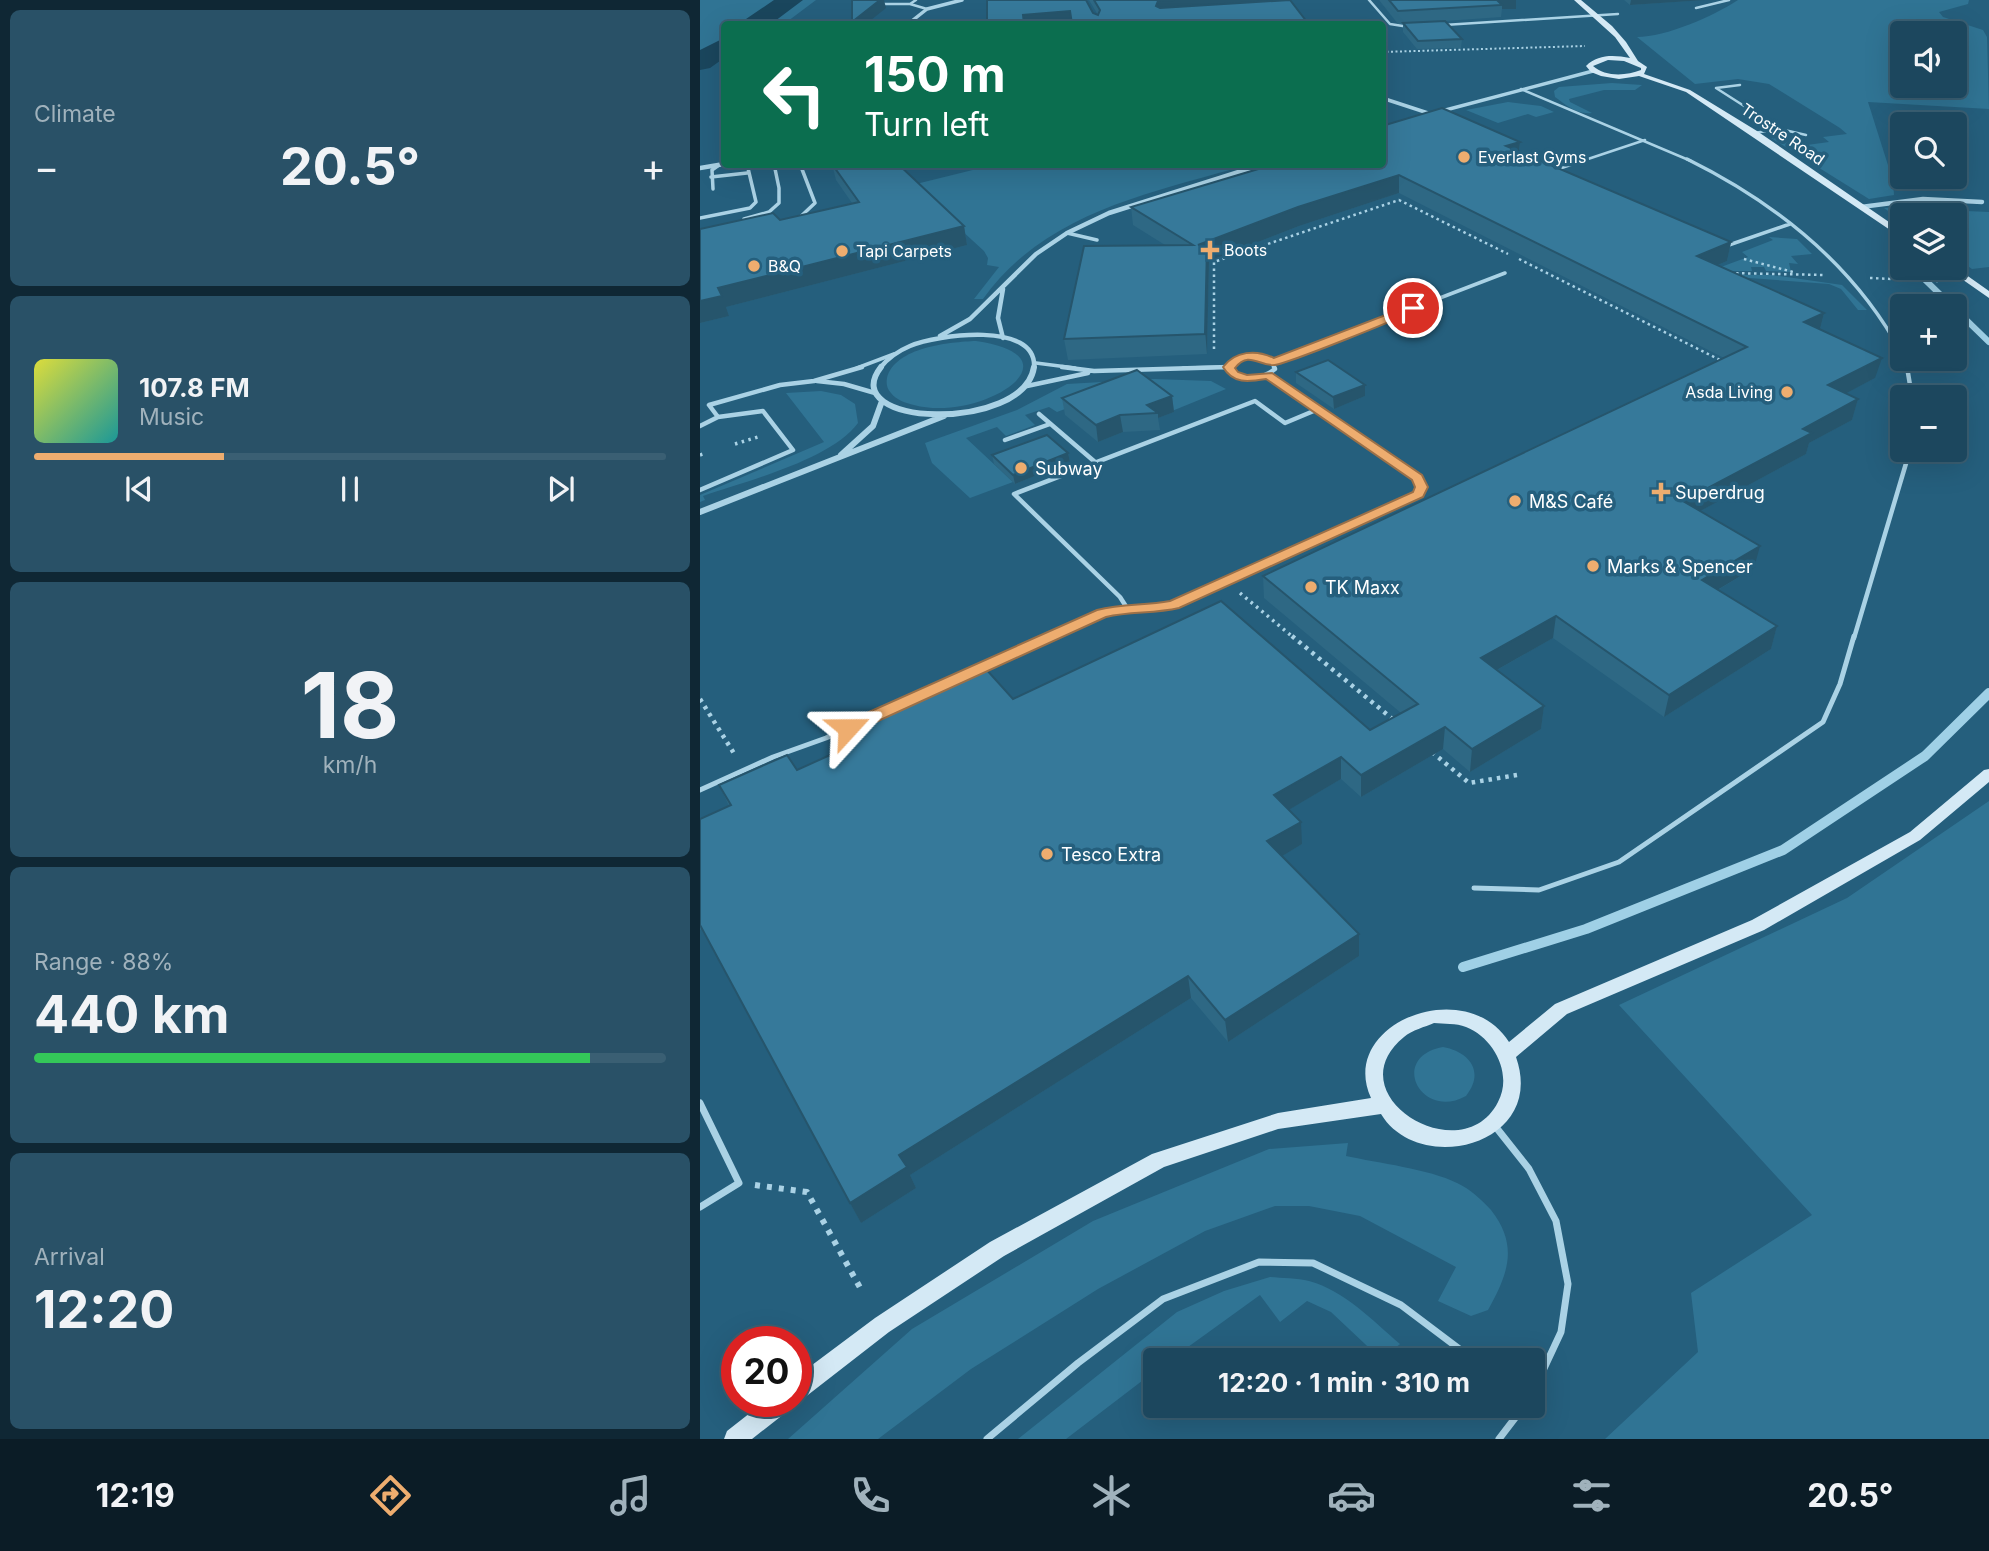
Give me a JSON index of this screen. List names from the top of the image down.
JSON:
{
  "streets": {
    "main road": ["Trostre Road"]
  },
  "places": {
    "other": [
      "Everlast Gyms",
      "Tapi Carpets",
      "B&Q",
      "Asda Living",
      "Subway",
      "M&S Café",
      "Marks & Spencer",
      "TK Maxx",
      "Tesco Extra"
    ],
    "health": ["Boots", "Superdrug"]
  },
  "page": {
    "tile": [
      "Climate",
      ["18", "km/h"],
      ["Range · 88%", "440 km"],
      ["Arrival", "12:20"]
    ],
    "map_buttons": ["+", "−"],
    "turn": ["150 m", "Turn left"],
    "heat": ["−", "20.5°", "+"],
    "song": ["107.8 FM", "Music"],
    "limit": "20",
    "trip": "12:20 · 1 min · 310 m",
    "tabs": ["12:19", "20.5°"]
  }
}
